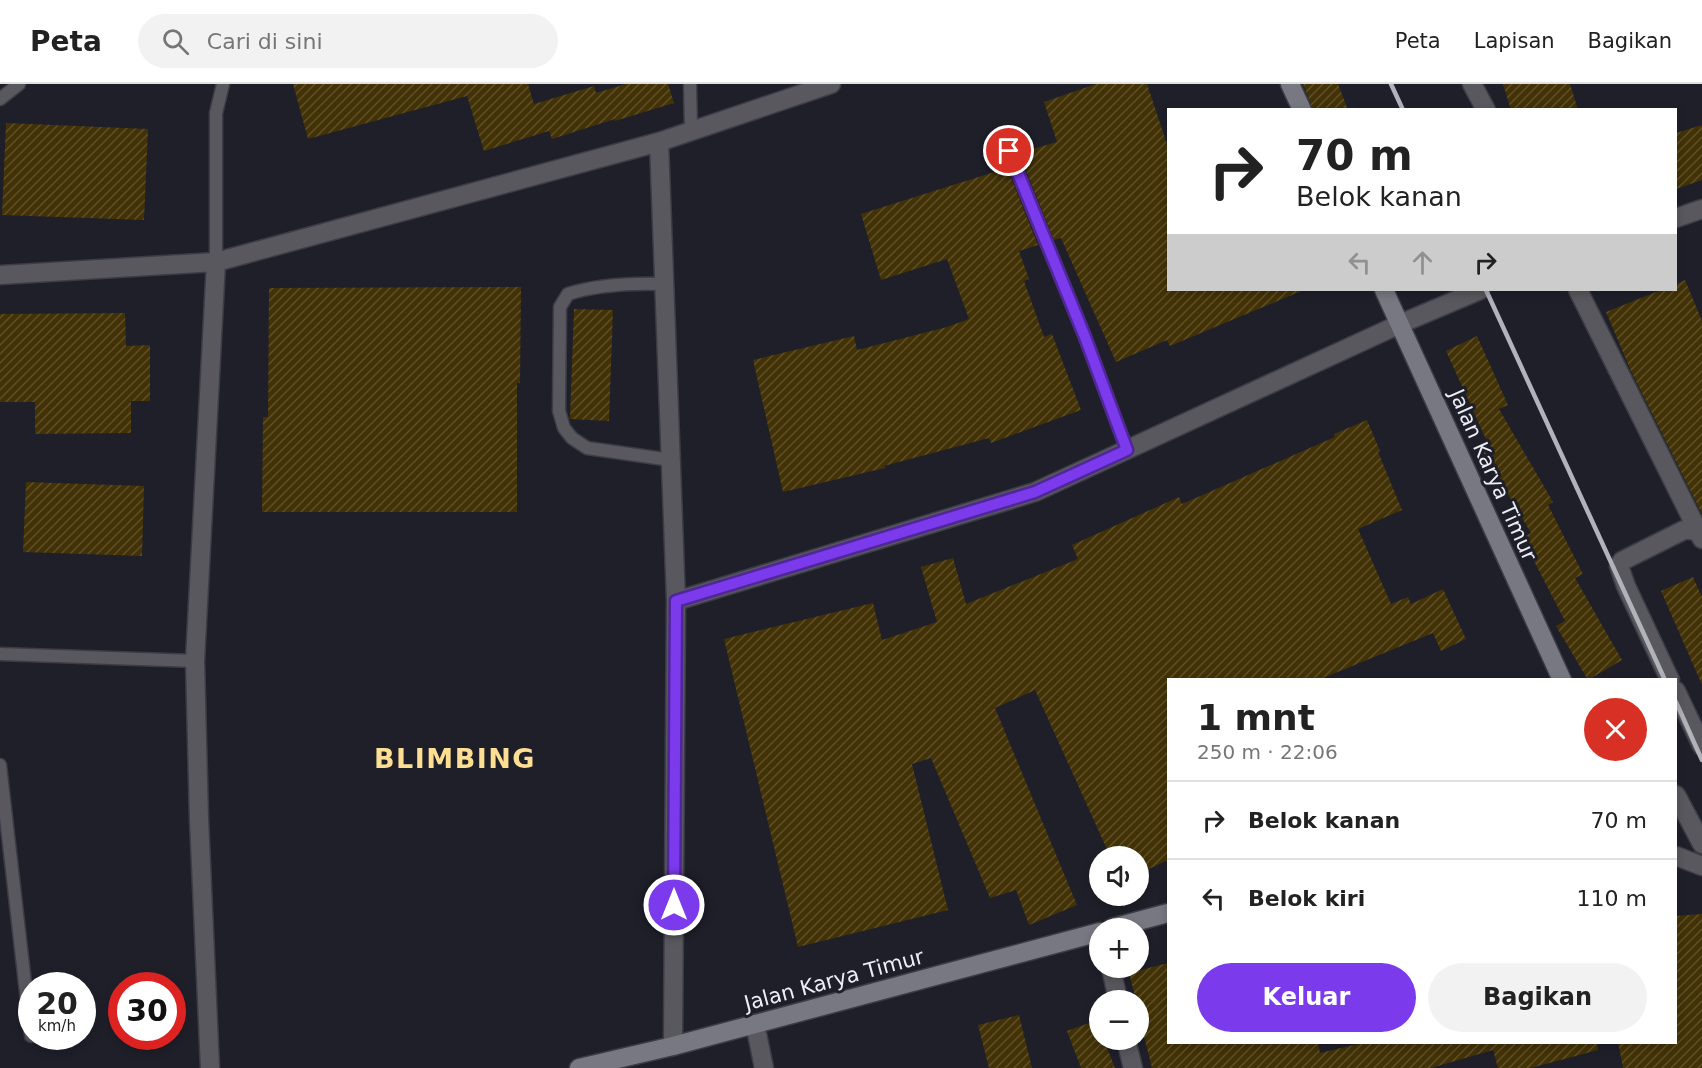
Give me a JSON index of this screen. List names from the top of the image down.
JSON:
{
  "streets": {
    "street": ["Jalan Karya Timur"]
  },
  "districts": ["BLIMBING"],
  "page": {
    "header": "Peta",
    "search": "Cari di sini",
    "nav": ["Peta", "Lapisan", "Bagikan"],
    "turn": ["70 m", "Belok kanan"],
    "heading": ["1 mnt", "250 m · 22:06"],
    "list": [
      {
        "name": "Belok kanan",
        "value": "70 m"
      },
      {
        "name": "Belok kiri",
        "value": "110 m"
      }
    ],
    "map_buttons": ["+", "−"],
    "buttons": ["Keluar", "Bagikan"],
    "speed": "20 km/h",
    "limit": "30"
  }
}
